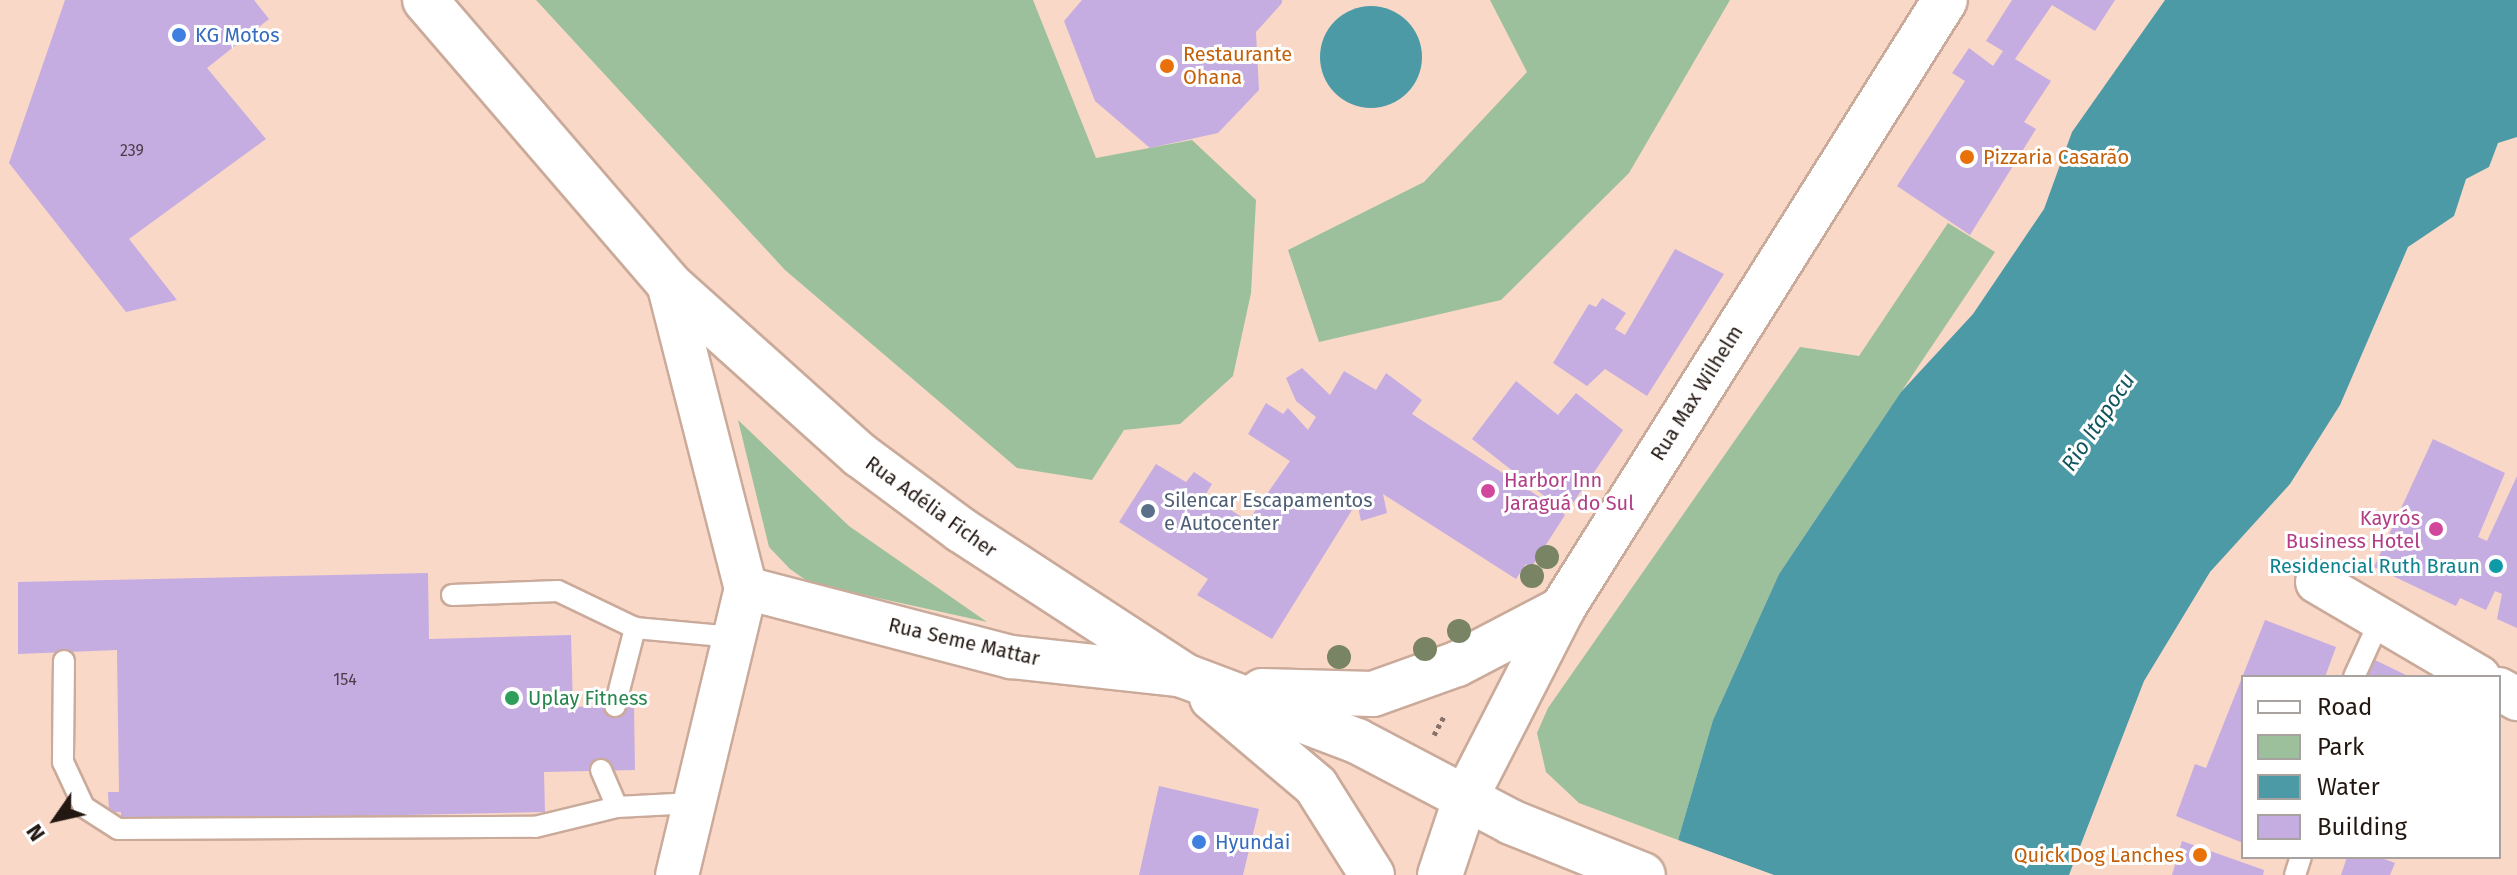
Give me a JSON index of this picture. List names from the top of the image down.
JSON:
{
  "streets": {
    "main road": ["Rua Max Wilhelm", "Rua Adélia Ficher"],
    "street": ["Rua Seme Mattar"]
  },
  "crossings": [
    ["Rua Max Wilhelm", "Rua Adélia Ficher"],
    ["Rua Adélia Ficher", "Rua Seme Mattar"]
  ],
  "water": ["Rio Itapocu"],
  "places": [
    "KG Motos",
    "Restaurante Ohana",
    "Pizzaria Casarão",
    "Harbor Inn Jaraguá do Sul",
    "Silencar Escapamentos e Autocenter",
    "Kayrós Business Hotel",
    "Residencial Ruth Braun",
    "Uplay Fitness",
    "Hyundai",
    "Quick Dog Lanches"
  ],
  "house_numbers": ["239", "154"],
  "legend": [
    "Road",
    "Park",
    "Water",
    "Building"
  ],
  "north": "bottom left"
}
